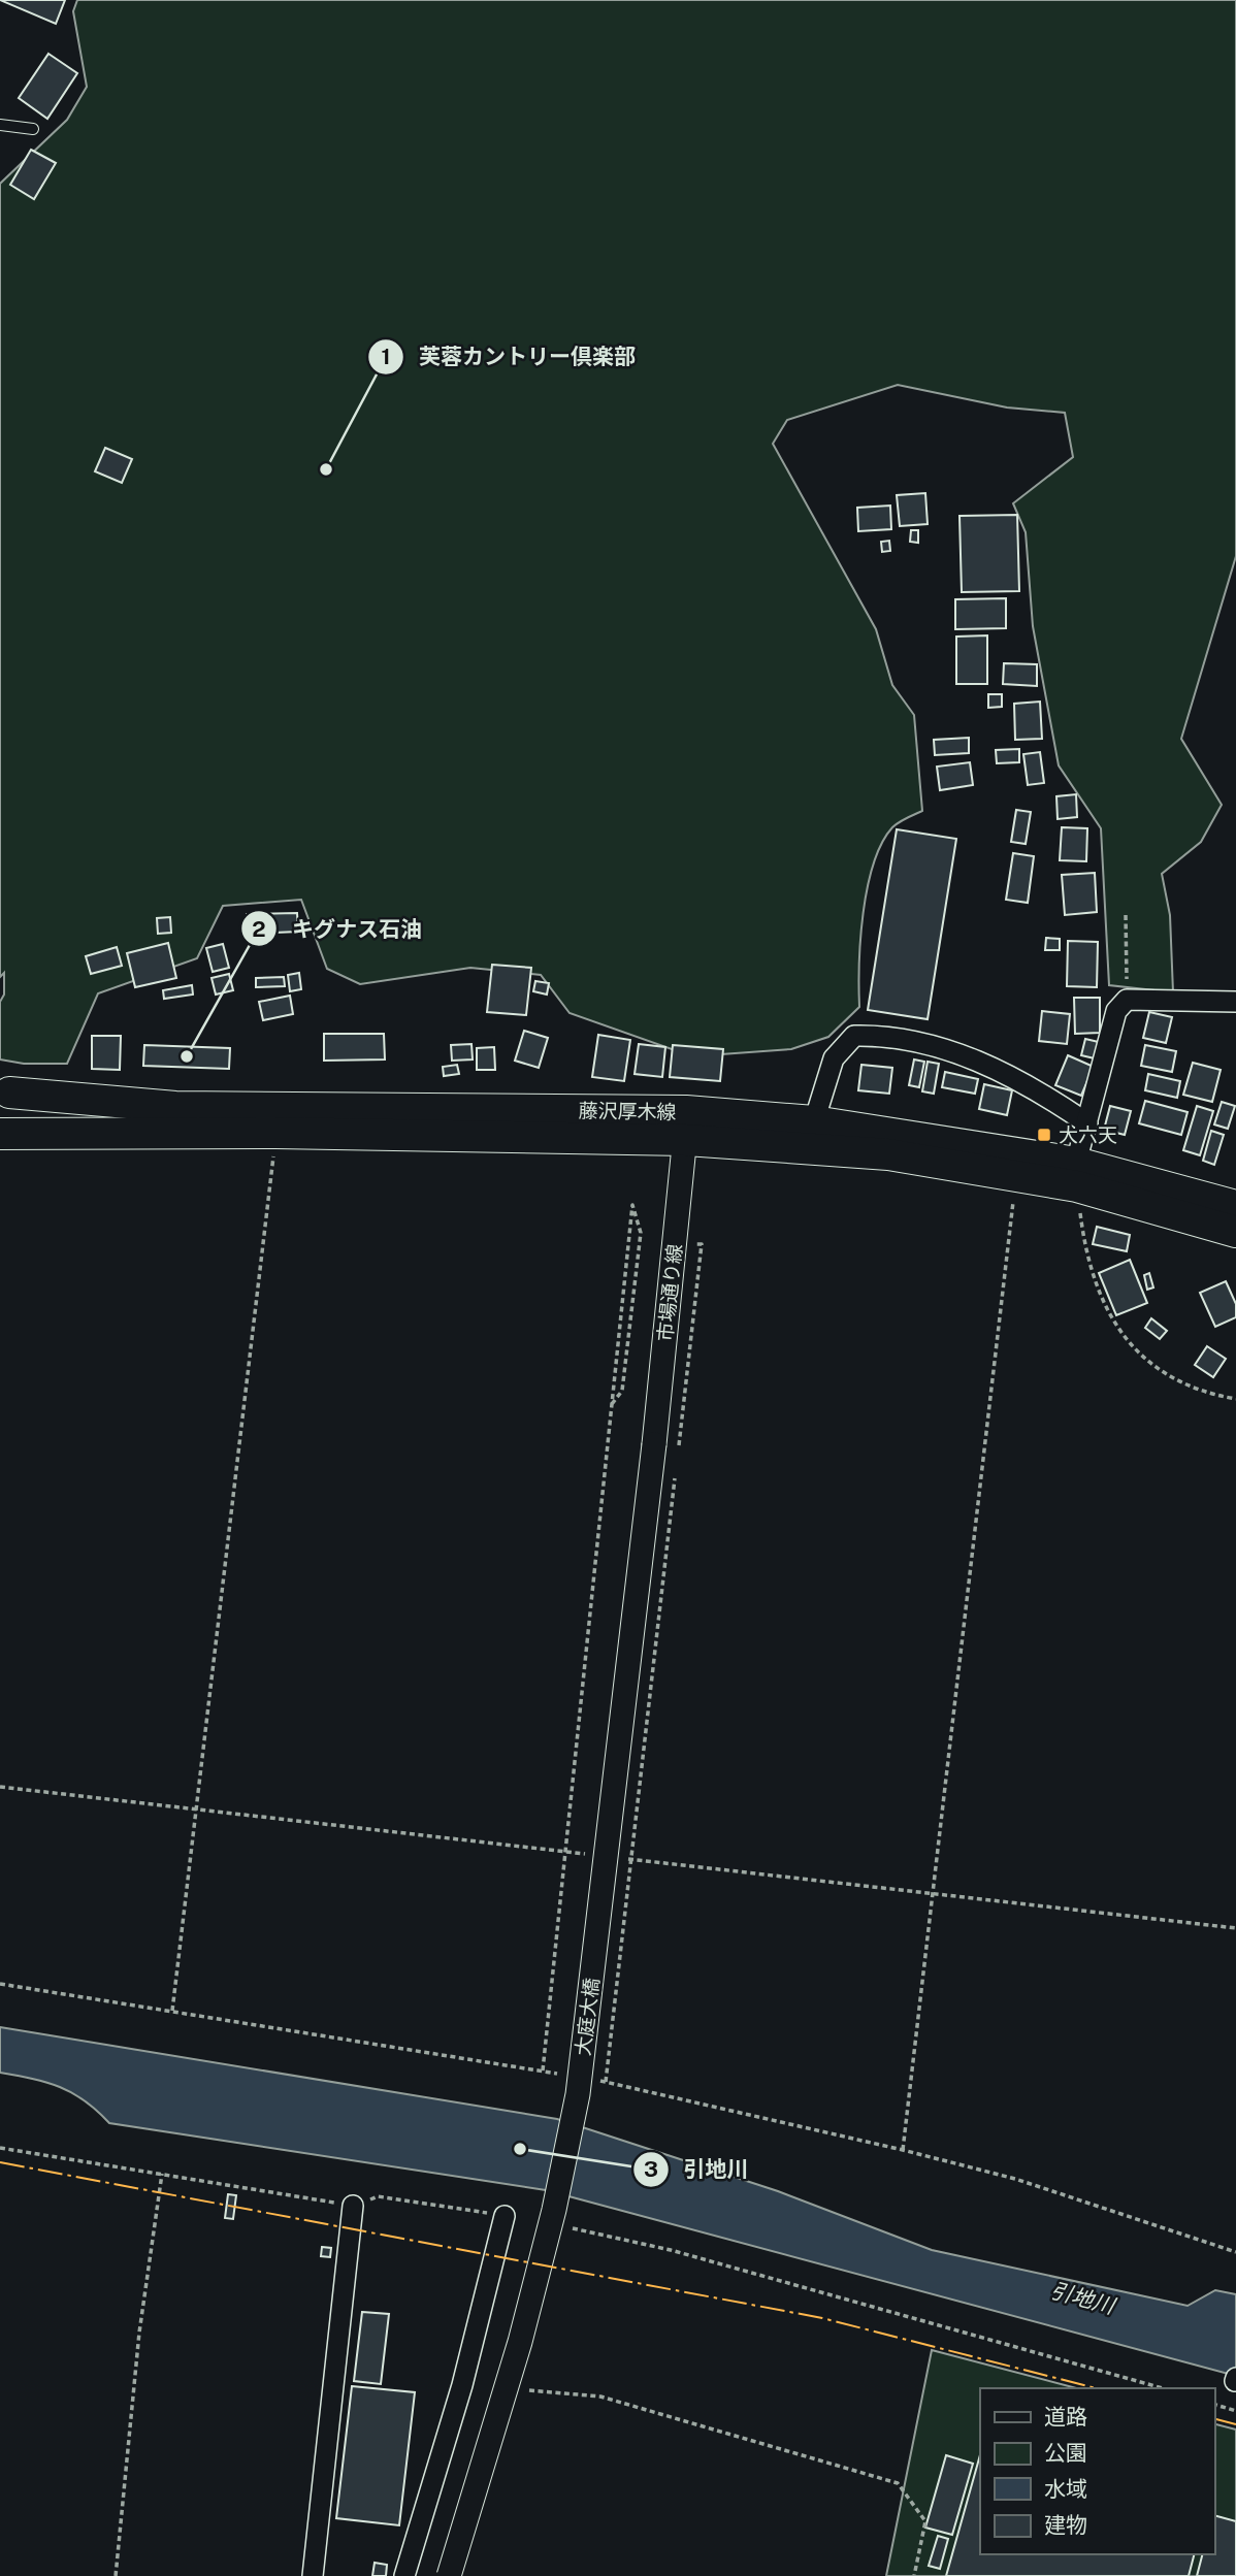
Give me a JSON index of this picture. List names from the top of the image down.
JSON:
{
  "streets": {
    "main road": ["藤沢厚木線"],
    "street": ["市場通り線", "大庭大橋"]
  },
  "crossings": [
    ["藤沢厚木線", "市場通り線"],
    ["市場通り線", "大庭大橋"]
  ],
  "water": ["引地川"],
  "places": {
    "other": ["芙蓉カントリー倶楽部", "キグナス石油", "引地川"],
    "transit": ["大六天"]
  },
  "legend": [
    "道路",
    "公園",
    "水域",
    "建物"
  ]
}
